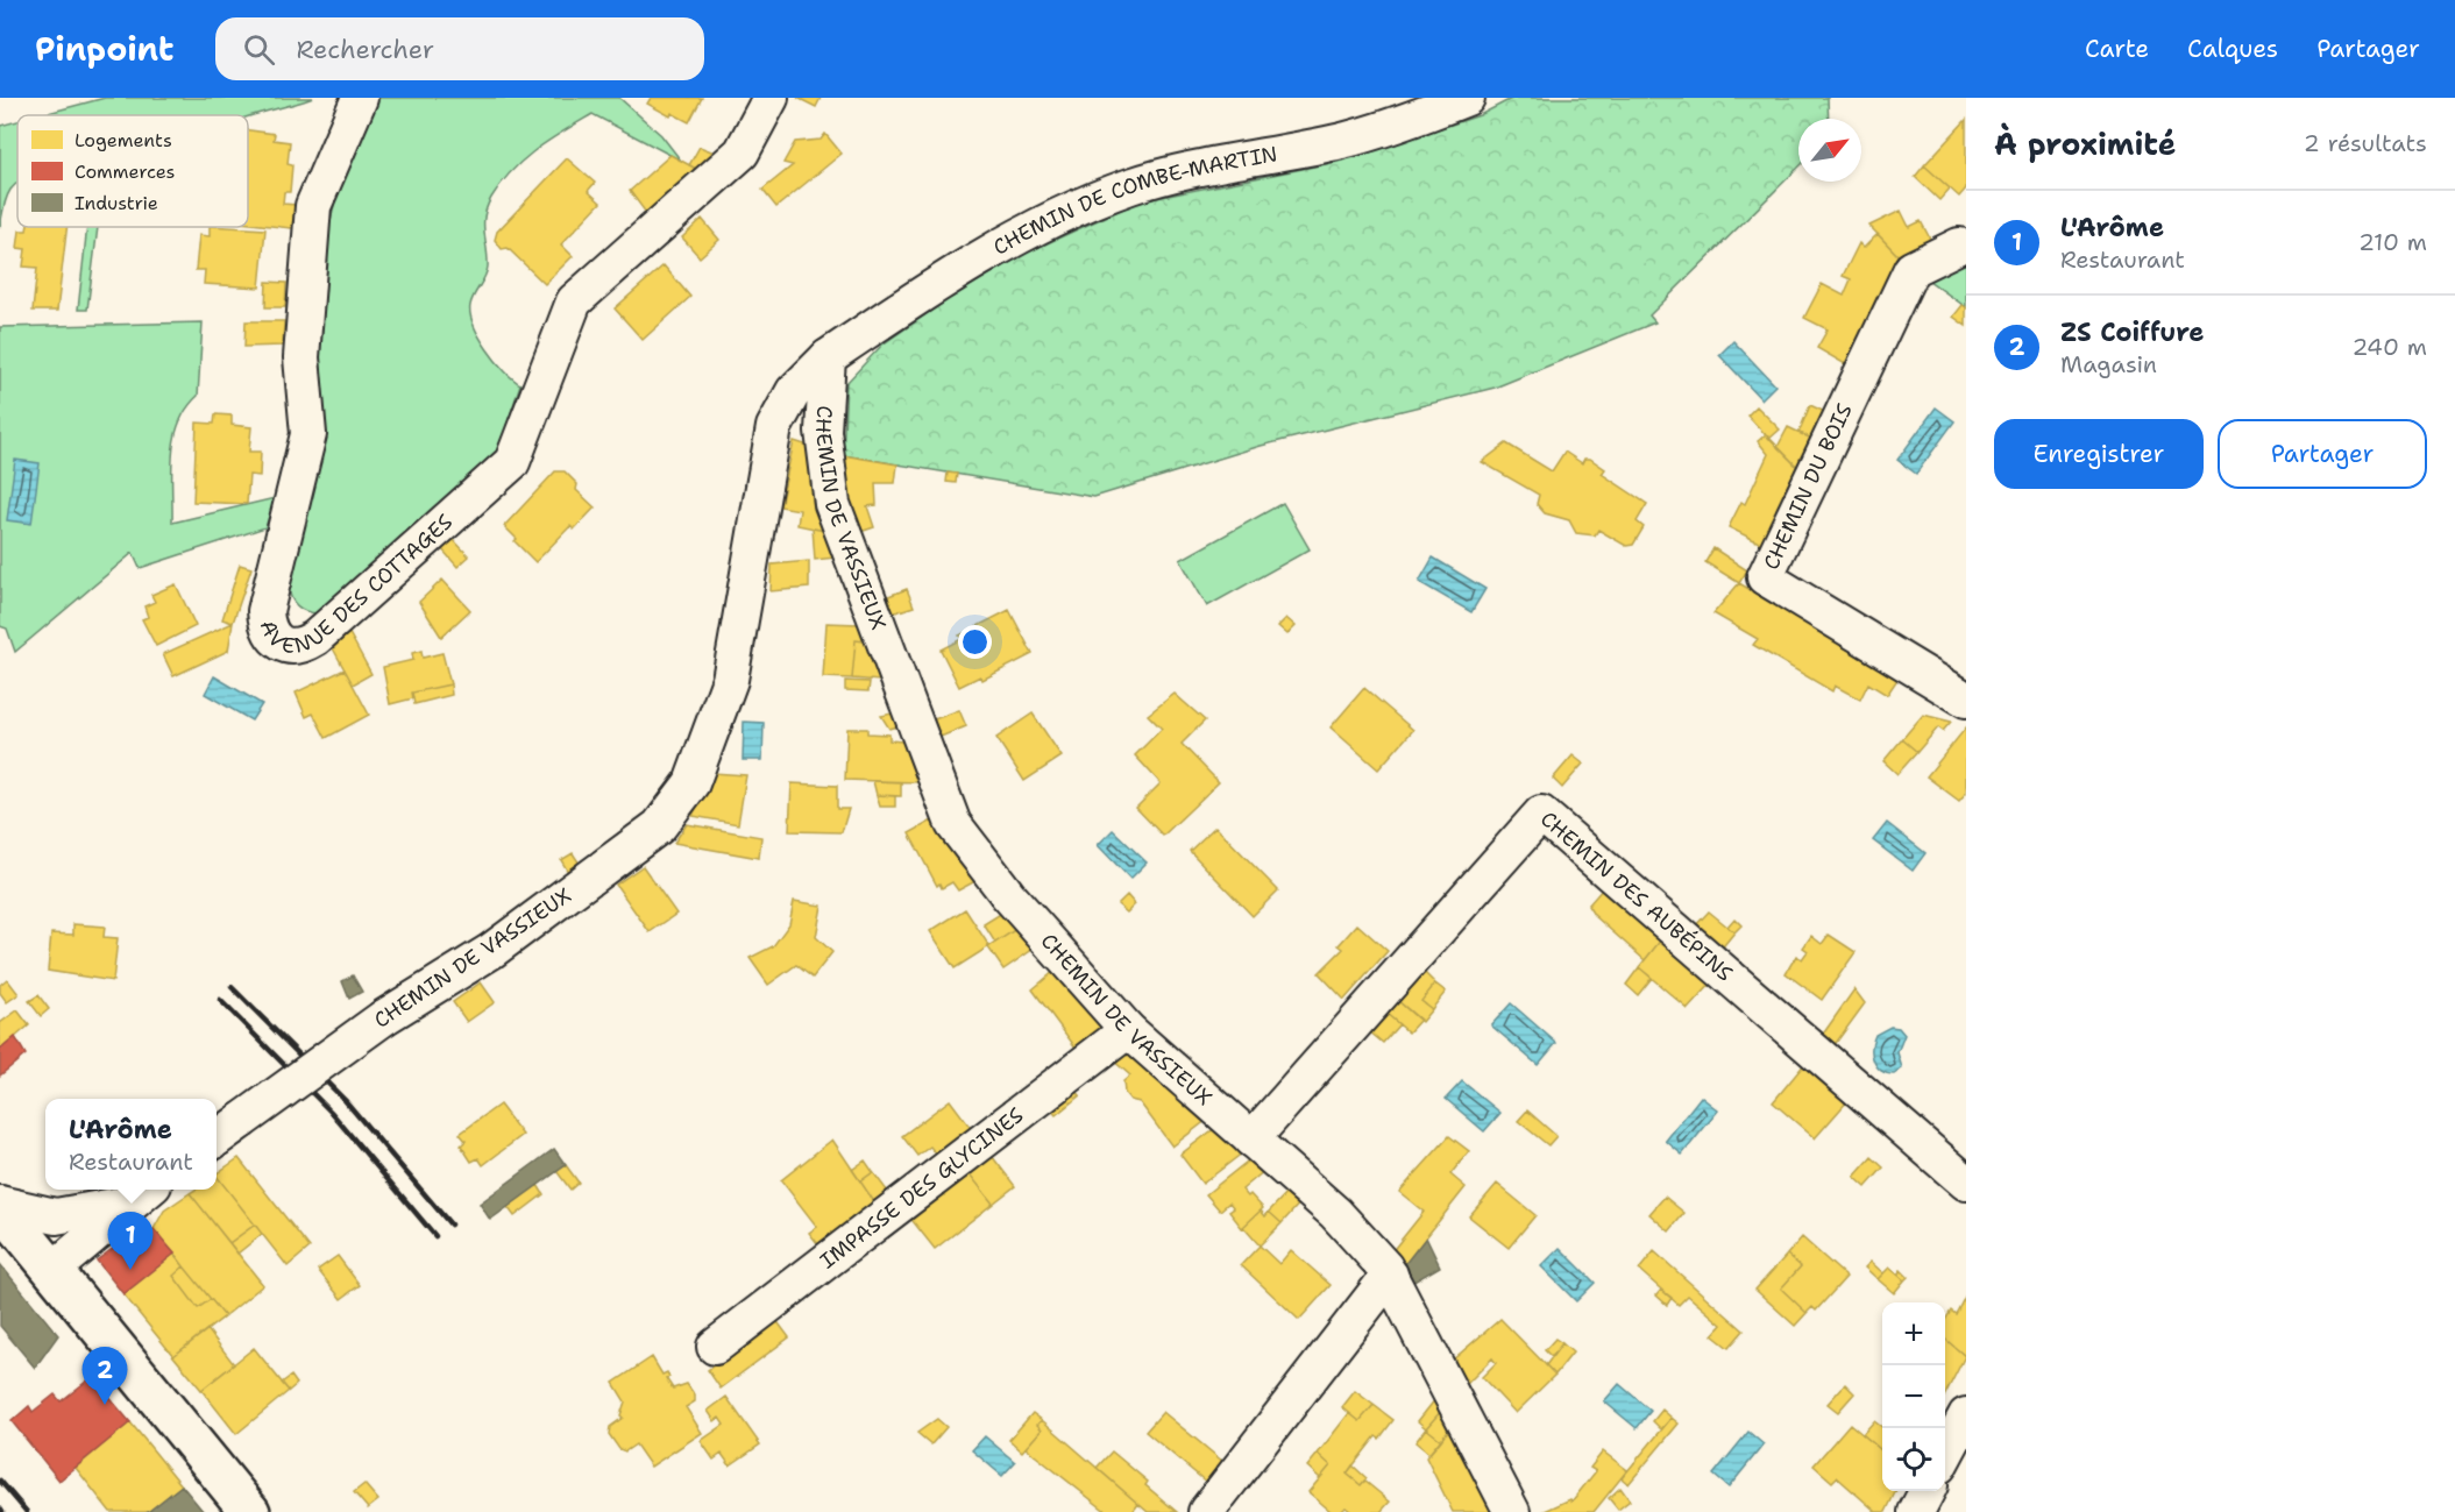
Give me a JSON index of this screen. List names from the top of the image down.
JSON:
{
  "streets": {
    "street": [
      "CHEMIN DE COMBE-MARTIN",
      "CHEMIN DU BOIS",
      "CHEMIN DE VASSIEUX",
      "AVENUE DES COTTAGES",
      "CHEMIN DES AUBÉPINS",
      "IMPASSE DES GLYCINES"
    ]
  },
  "crossings": [
    ["CHEMIN DE COMBE-MARTIN", "CHEMIN DE VASSIEUX"],
    ["CHEMIN DE VASSIEUX", "CHEMIN DES AUBÉPINS"],
    ["CHEMIN DE VASSIEUX", "IMPASSE DES GLYCINES"]
  ],
  "legend": ["Logements", "Commerces", "Industrie"],
  "north": "top right",
  "page": {
    "header": "Pinpoint",
    "search": "Rechercher",
    "nav": ["Carte", "Calques", "Partager"],
    "heading": ["À proximité", "2 résultats"],
    "list": [
      {
        "mark": "1",
        "name": "L'Arôme",
        "note": "Restaurant",
        "value": "210 m"
      },
      {
        "mark": "2",
        "name": "ZS Coiffure",
        "note": "Magasin",
        "value": "240 m"
      }
    ],
    "buttons": ["Enregistrer", "Partager"],
    "popup": ["L'Arôme", "Restaurant"],
    "pins": ["1", "2"],
    "map_buttons": ["+", "−"]
  }
}
